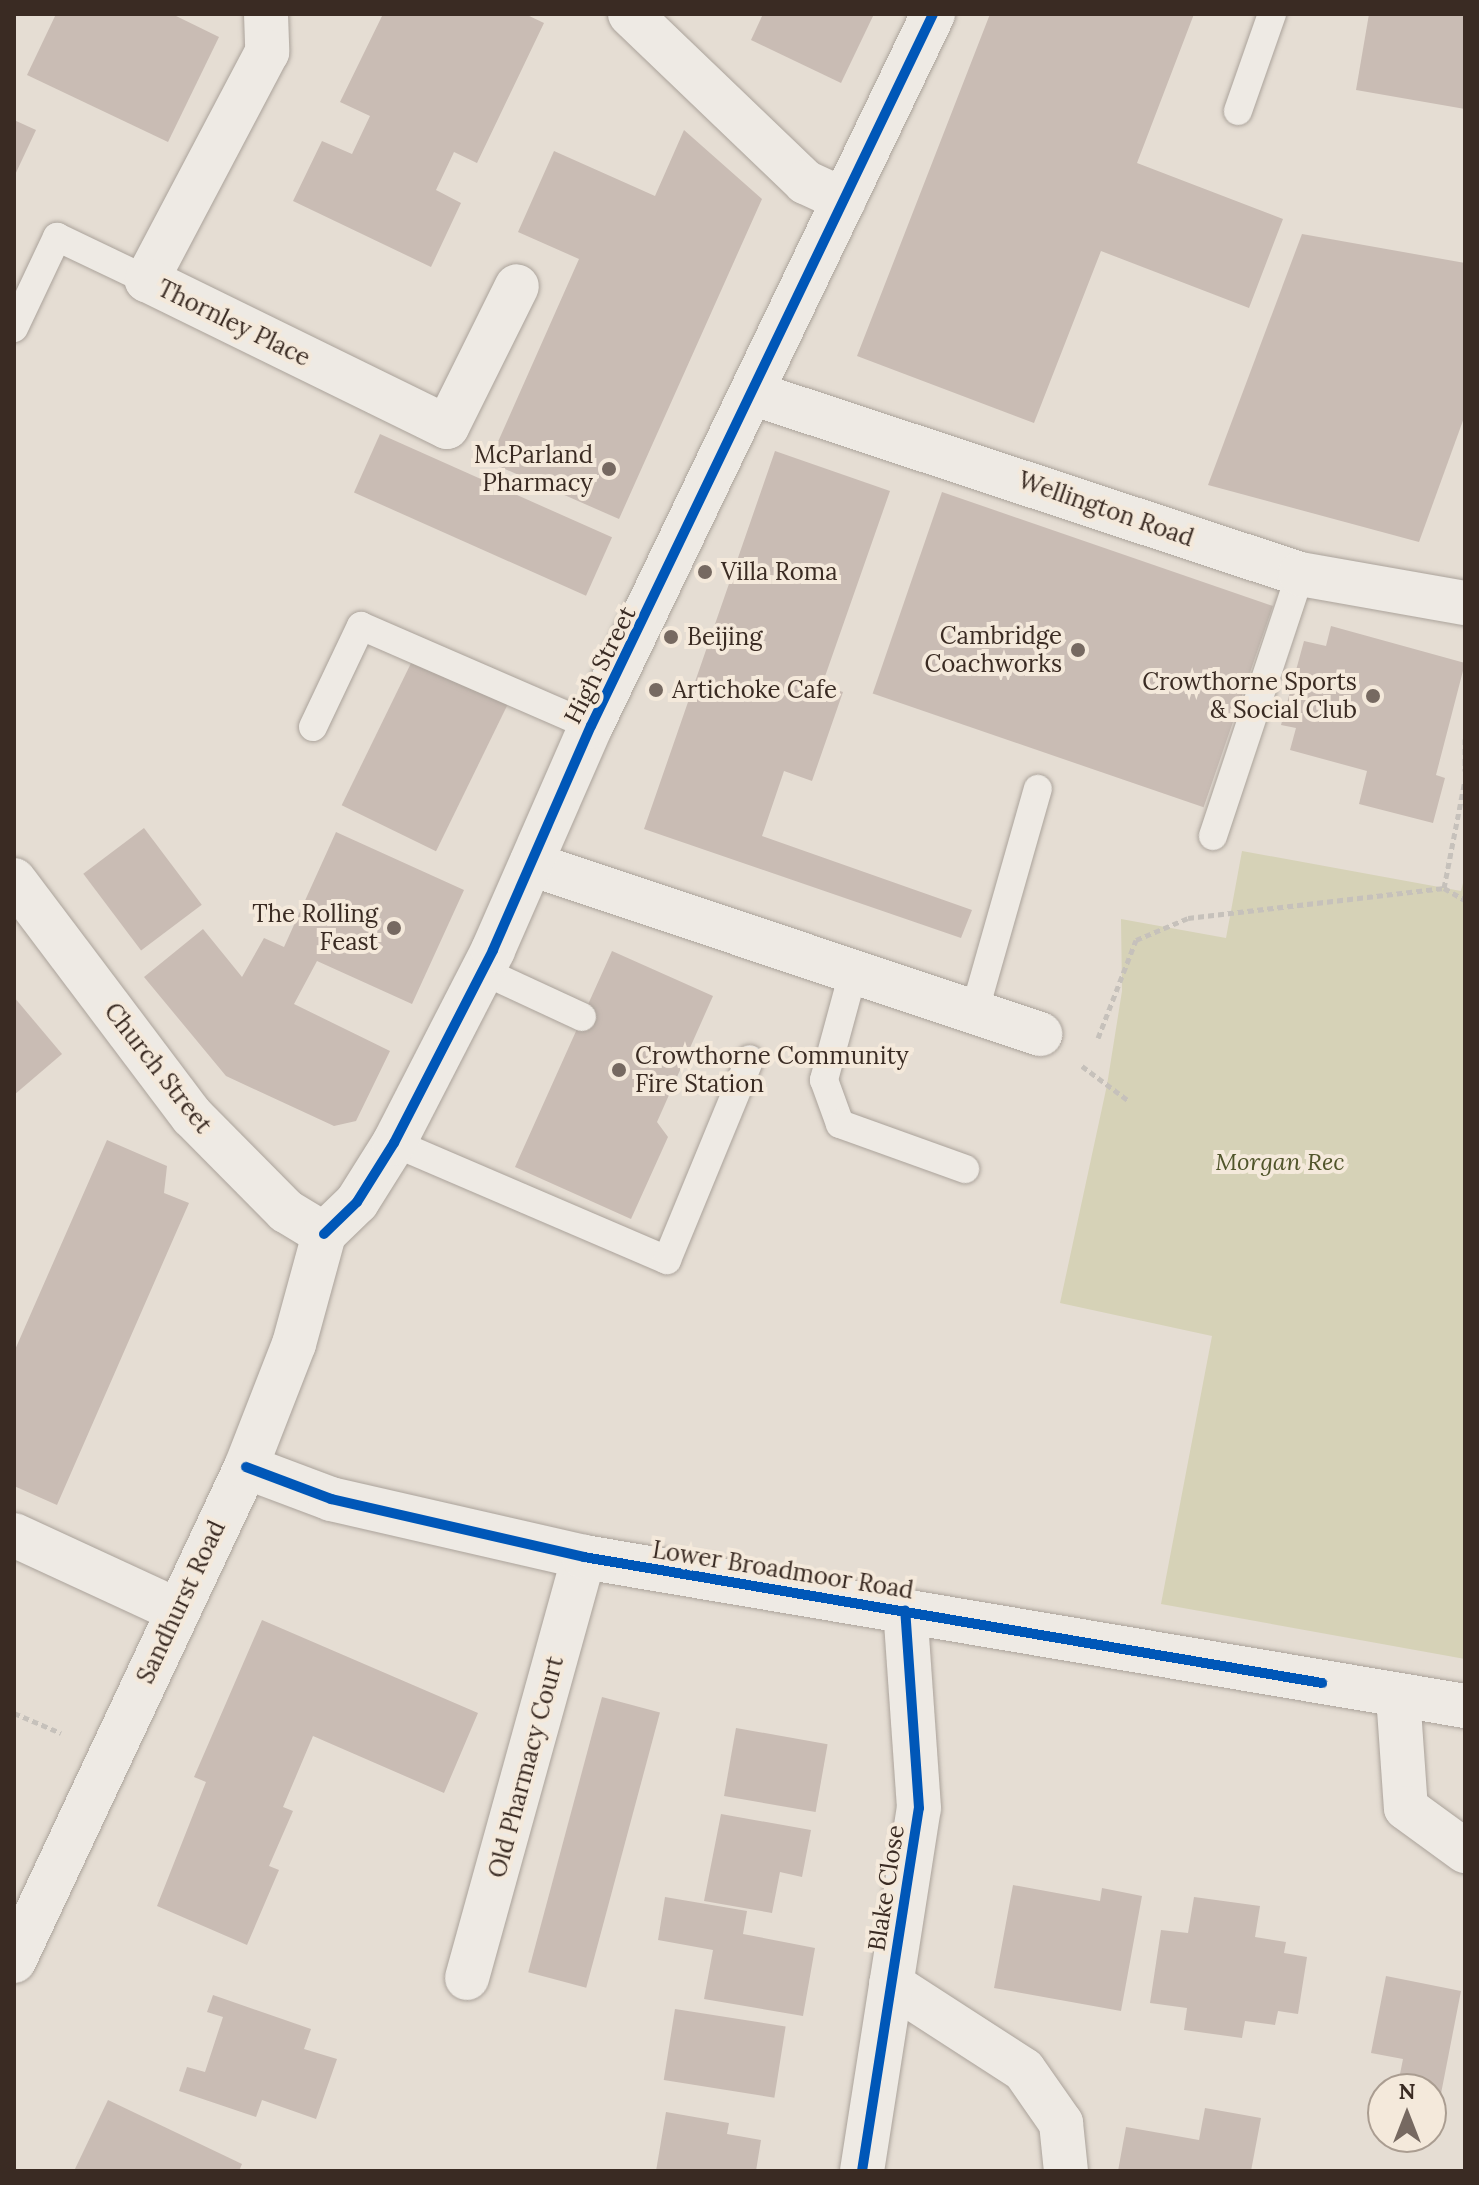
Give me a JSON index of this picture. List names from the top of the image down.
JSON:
{
  "streets": {
    "street": [
      "Thornley Place",
      "Wellington Road",
      "High Street",
      "Church Street",
      "Lower Broadmoor Road",
      "Sandhurst Road",
      "Old Pharmacy Court",
      "Blake Close"
    ]
  },
  "crossings": [
    ["Wellington Road", "High Street"],
    ["High Street", "Church Street"],
    ["High Street", "Sandhurst Road"],
    ["Church Street", "Sandhurst Road"],
    ["Lower Broadmoor Road", "Sandhurst Road"],
    ["Lower Broadmoor Road", "Old Pharmacy Court"],
    ["Lower Broadmoor Road", "Blake Close"]
  ],
  "parks": ["Morgan Rec"],
  "places": [
    "McParland Pharmacy",
    "Villa Roma",
    "Beijing",
    "Cambridge Coachworks",
    "Artichoke Cafe",
    "Crowthorne Sports & Social Club",
    "The Rolling Feast",
    "Crowthorne Community Fire Station"
  ],
  "north": "top"
}
